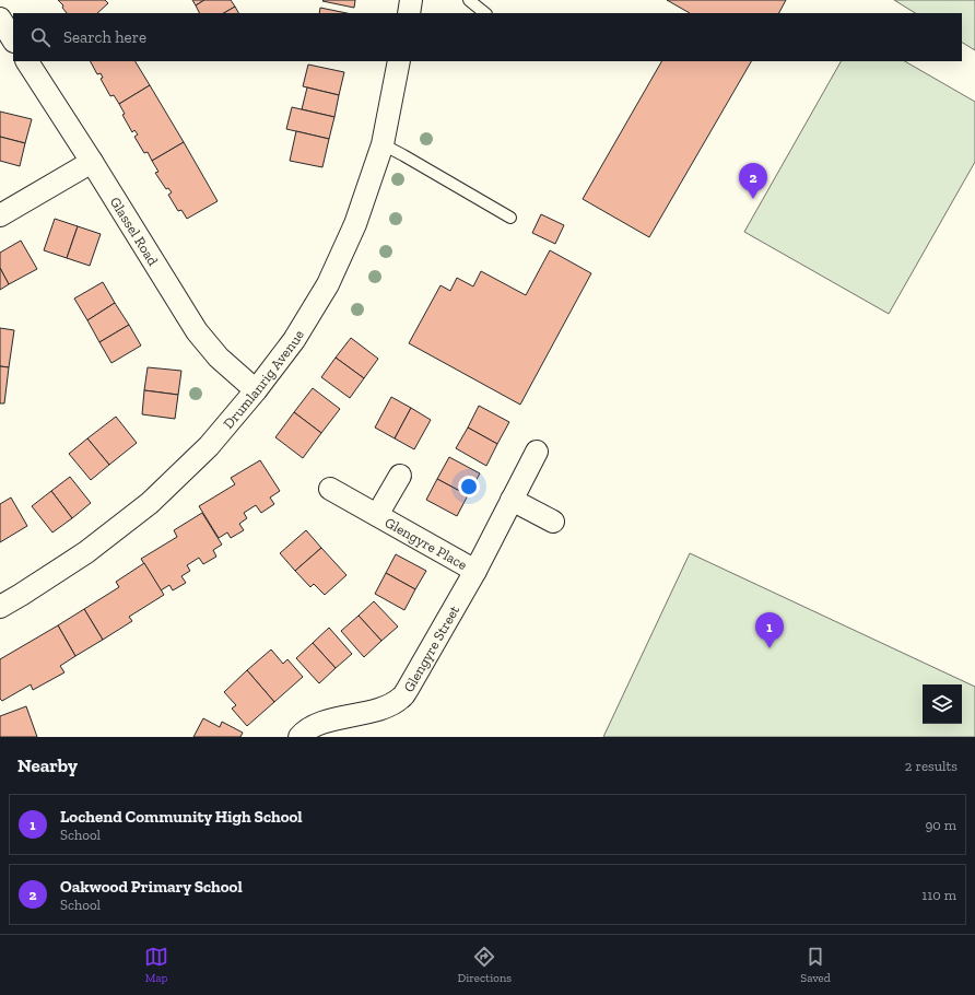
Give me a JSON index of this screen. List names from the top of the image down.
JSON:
{
  "streets": {
    "street": [
      "Glassel Road",
      "Drumlanrig Avenue",
      "Glengyre Place",
      "Glengyre Street"
    ]
  },
  "crossings": [
    ["Glassel Road", "Drumlanrig Avenue"],
    ["Glengyre Place", "Glengyre Street"]
  ],
  "page": {
    "search": "Search here",
    "pins": ["2", "1"],
    "heading": ["Nearby", "2 results"],
    "list": [
      {
        "mark": "1",
        "name": "Lochend Community High School",
        "note": "School",
        "value": "90 m"
      },
      {
        "mark": "2",
        "name": "Oakwood Primary School",
        "note": "School",
        "value": "110 m"
      }
    ],
    "nav": ["Map", "Directions", "Saved"]
  }
}
